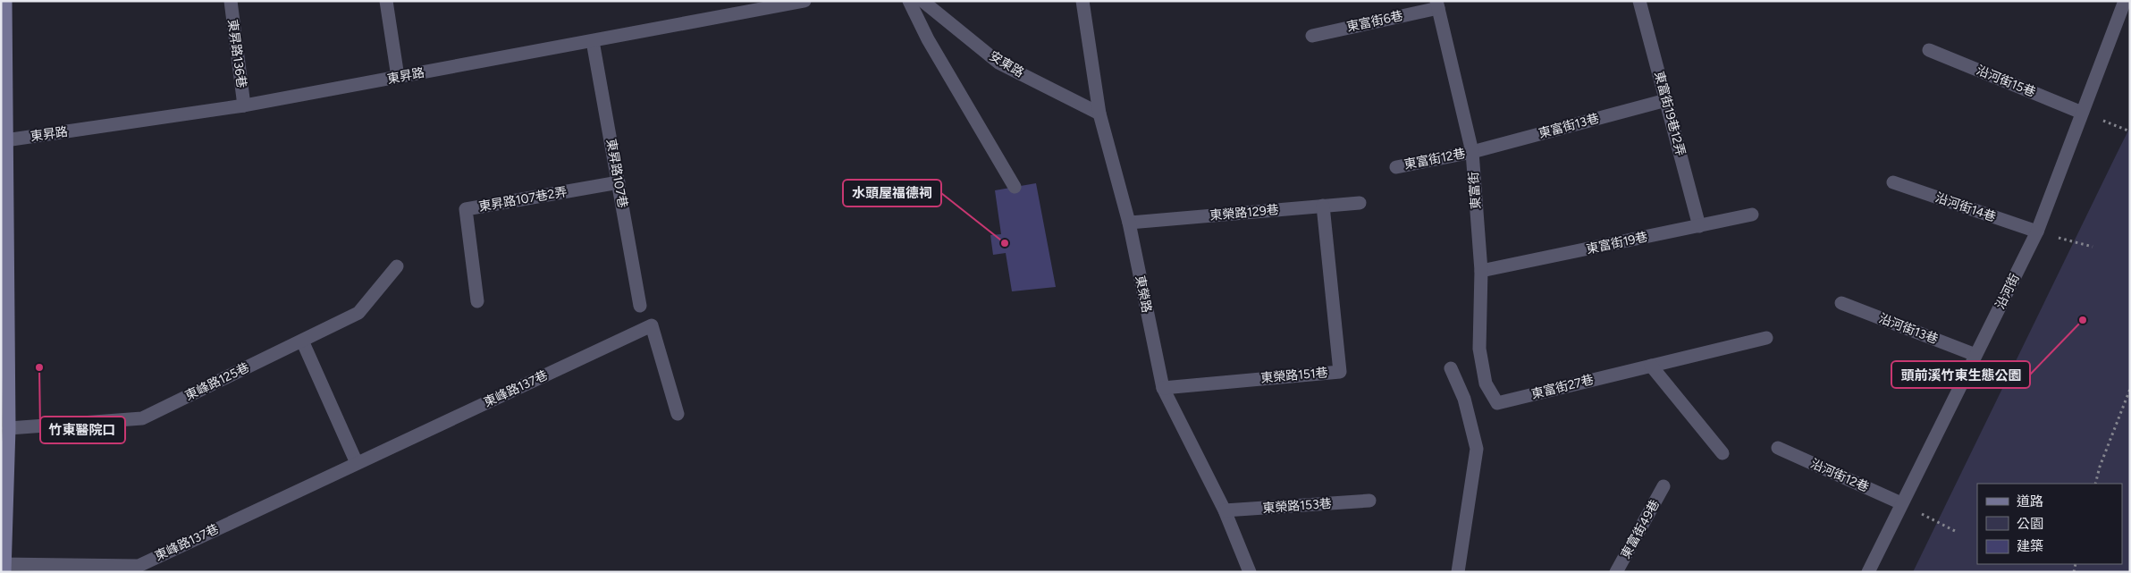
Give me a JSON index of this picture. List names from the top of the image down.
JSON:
{
  "streets": {
    "street": [
      "東富街6巷",
      "東昇路136巷",
      "安東路",
      "東昇路",
      "沿河街15巷",
      "東富街19巷12弄",
      "東富街13巷",
      "東富街12巷",
      "東昇路107巷",
      "東富街",
      "東昇路107巷2弄",
      "沿河街14巷",
      "東榮路129巷",
      "東富街19巷",
      "沿河街",
      "東榮路",
      "沿河街13巷",
      "東榮路151巷",
      "東峰路125巷",
      "東富街27巷",
      "東峰路137巷",
      "沿河街12巷",
      "東榮路153巷",
      "東富街49巷"
    ]
  },
  "crossings": [
    ["東富街6巷", "東富街"],
    ["東昇路136巷", "東昇路"],
    ["安東路", "東榮路"],
    ["東昇路", "東昇路107巷"],
    ["沿河街15巷", "沿河街"],
    ["東富街19巷12弄", "東富街13巷"],
    ["東富街19巷12弄", "東富街19巷"],
    ["東富街13巷", "東富街12巷"],
    ["東富街13巷", "東富街"],
    ["東富街12巷", "東富街"],
    ["東昇路107巷", "東昇路107巷2弄"],
    ["東富街", "東富街19巷"],
    ["東富街", "東富街27巷"],
    ["沿河街14巷", "沿河街"],
    ["東榮路129巷", "東榮路"],
    ["東榮路129巷", "東榮路151巷"],
    ["沿河街", "沿河街13巷"],
    ["沿河街", "沿河街12巷"],
    ["東榮路", "東榮路151巷"],
    ["東榮路", "東榮路153巷"]
  ],
  "places": ["水頭屋福德祠", "頭前溪竹東生態公園", "竹東醫院口"],
  "legend": ["道路", "公園", "建築"]
}
